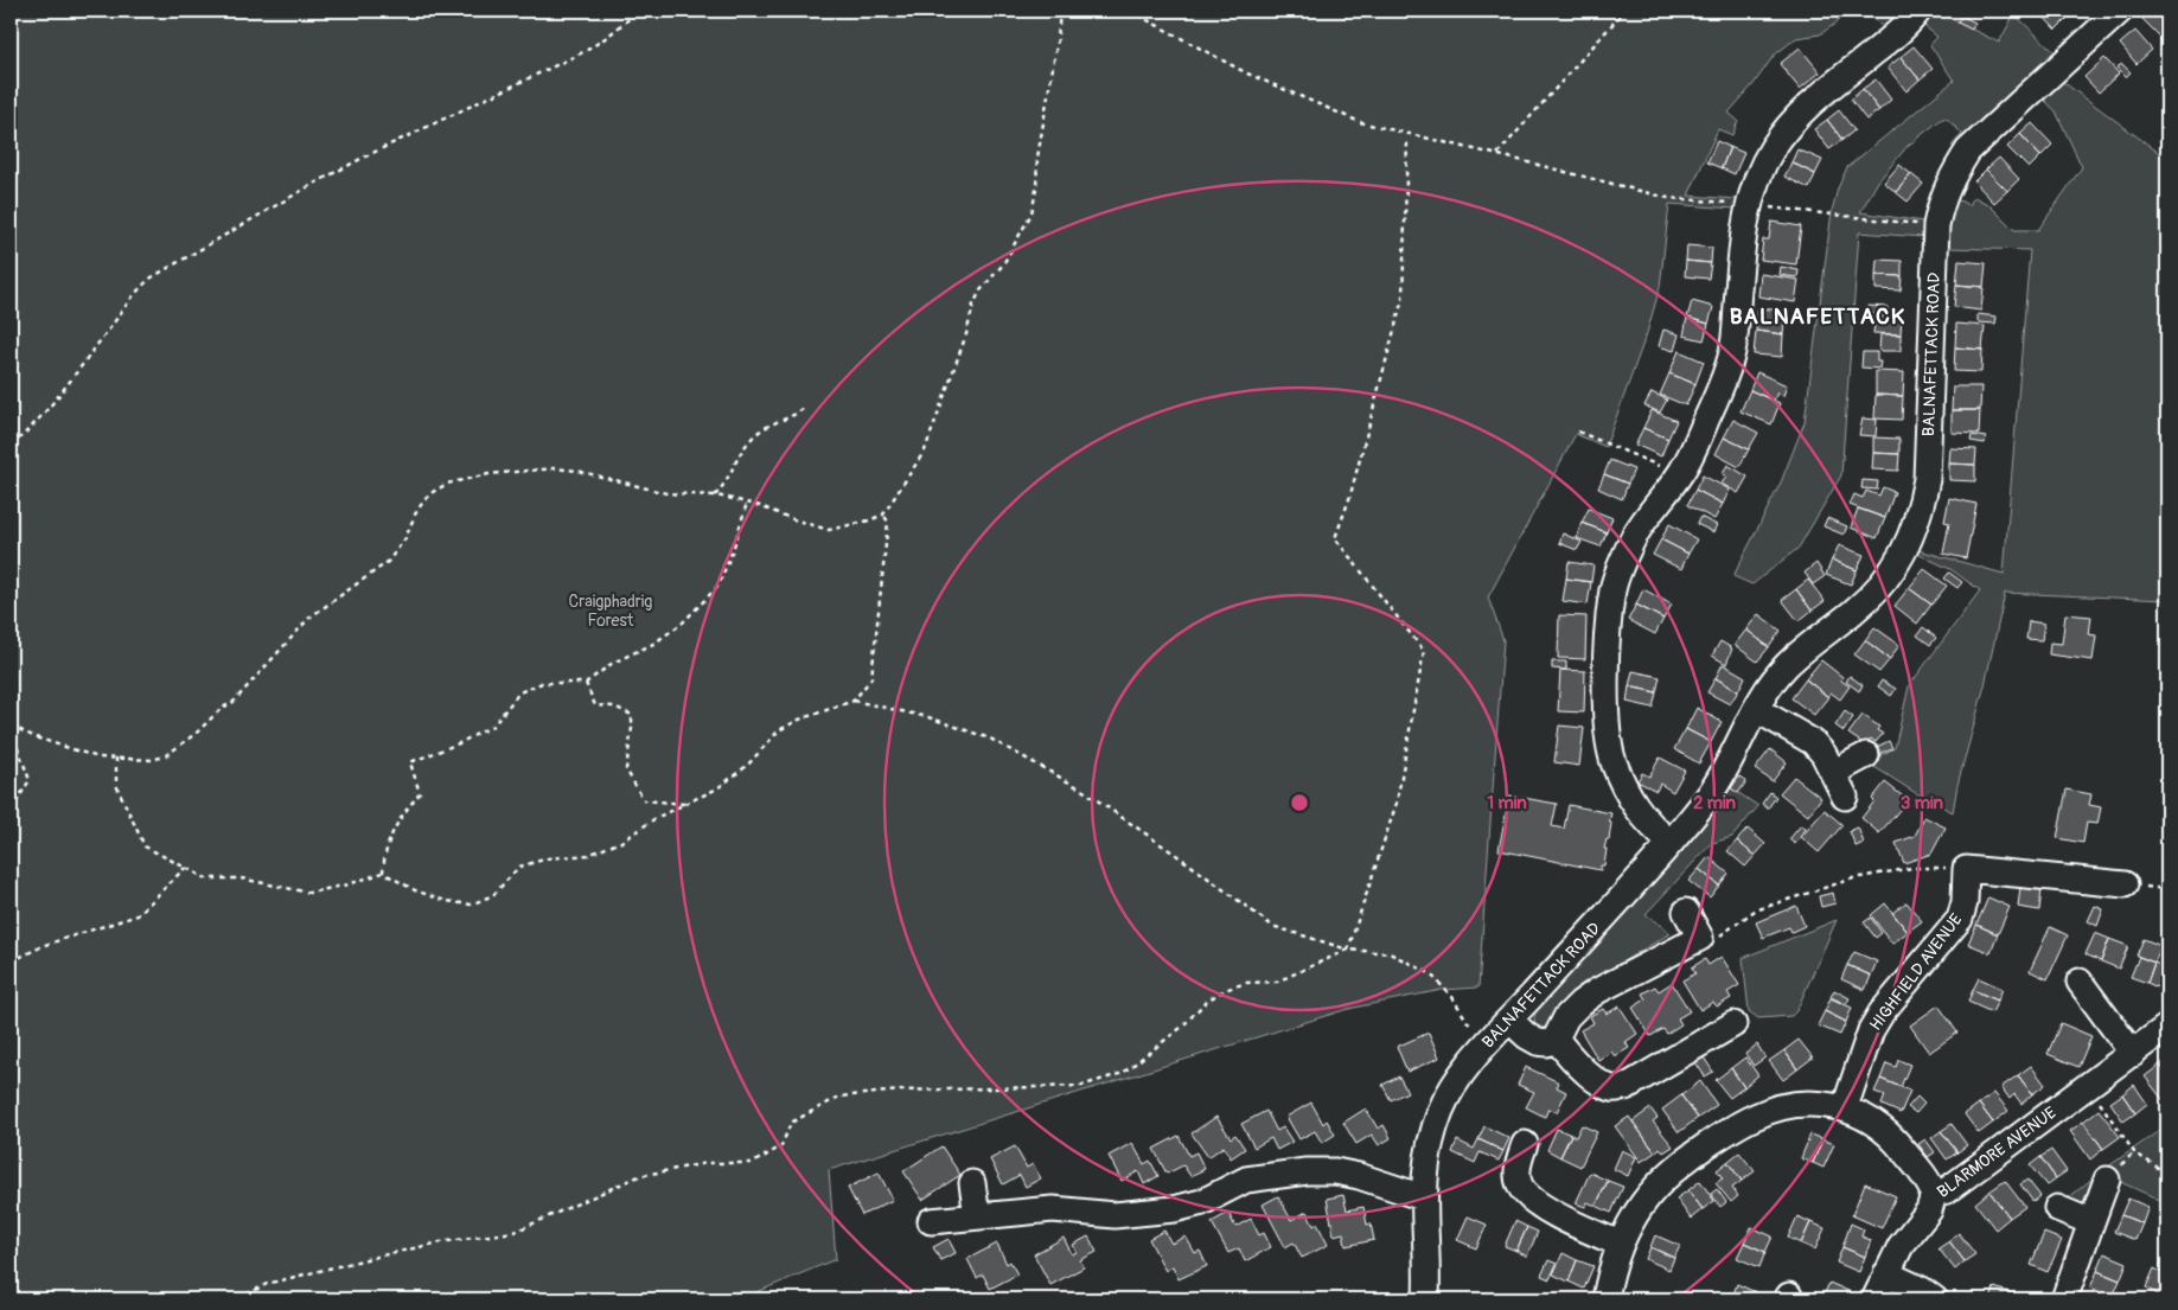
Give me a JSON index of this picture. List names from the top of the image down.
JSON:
{
  "streets": {
    "street": ["BALNAFETTACK ROAD", "HIGHFIELD AVENUE", "BLARMORE AVENUE"]
  },
  "districts": ["BALNAFETTACK"],
  "parks": ["Craigphadrig Forest"],
  "rings": ["1 min", "2 min", "3 min"]
}
